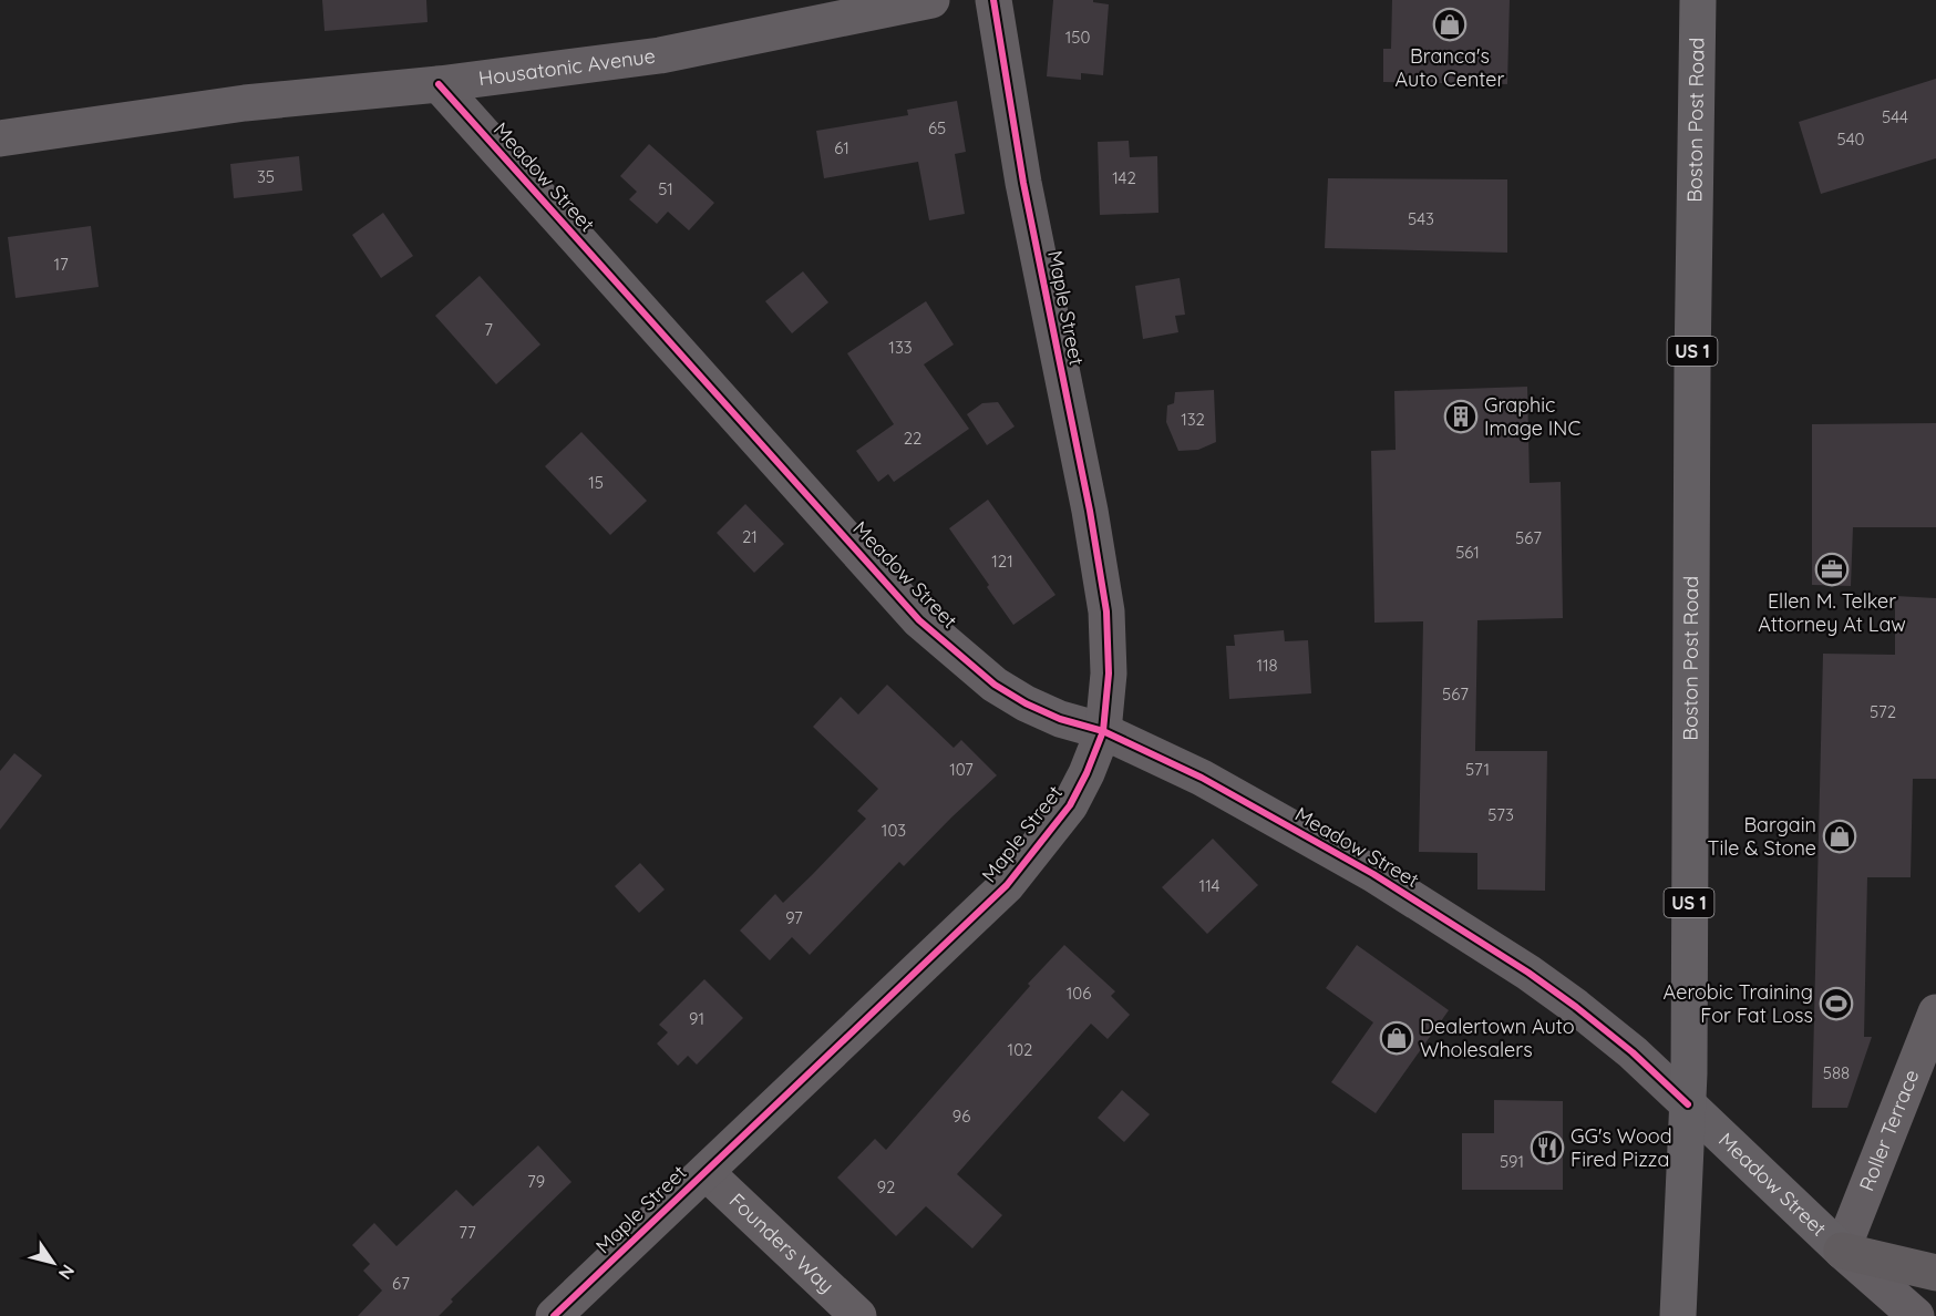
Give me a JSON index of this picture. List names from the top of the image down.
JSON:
{
  "streets": {
    "main road": ["Boston Post Road", "Meadow Street", "US 1"],
    "street": [
      "Housatonic Avenue",
      "Maple Street",
      "Roller Terrace",
      "Founders Way"
    ]
  },
  "crossings": [
    ["Housatonic Avenue", "Meadow Street"],
    ["Boston Post Road", "Meadow Street"],
    ["Meadow Street", "Maple Street"],
    ["Meadow Street", "Roller Terrace"],
    ["Maple Street", "Founders Way"]
  ],
  "places": {
    "shop": ["Branca's Auto Center", "Bargain Tile & Stone", "Dealertown Auto Wholesalers"],
    "building": ["Graphic Image INC"],
    "office": ["Ellen M. Telker Attorney At Law"],
    "sports": ["Aerobic Training For Fat Loss"],
    "restaurant": ["GG's Wood Fired Pizza"]
  },
  "house_numbers": [
    "150",
    "544",
    "65",
    "540",
    "61",
    "35",
    "142",
    "51",
    "543",
    "17",
    "7",
    "133",
    "132",
    "22",
    "15",
    "21",
    "567",
    "561",
    "121",
    "118",
    "567",
    "572",
    "107",
    "571",
    "573",
    "103",
    "114",
    "97",
    "106",
    "91",
    "102",
    "588",
    "96",
    "591",
    "79",
    "92",
    "77",
    "67"
  ],
  "north": "bottom right"
}
